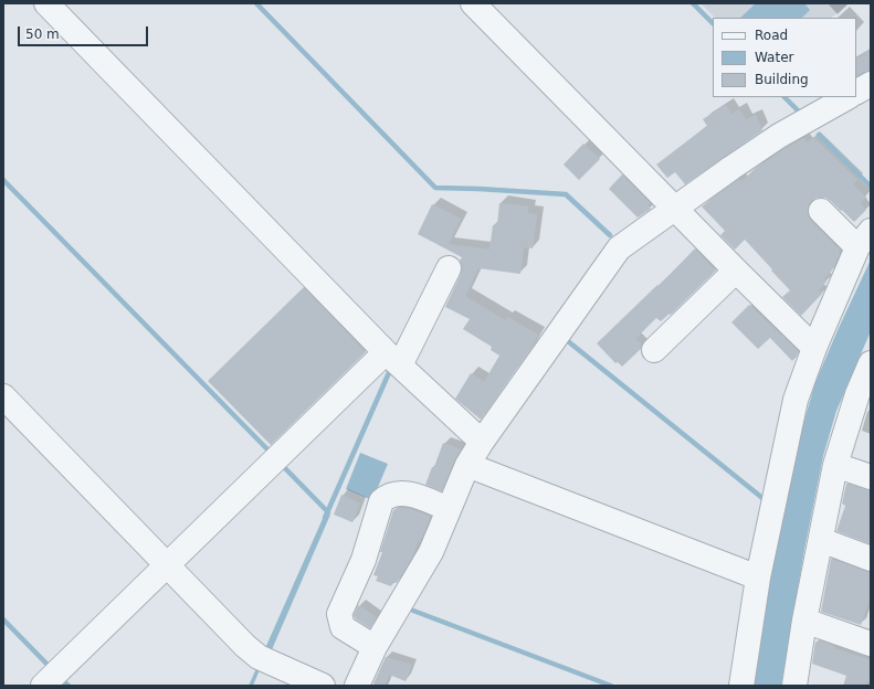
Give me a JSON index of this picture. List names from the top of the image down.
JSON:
{
  "legend": ["Road", "Water", "Building"],
  "scale_bar": "50 m"
}
